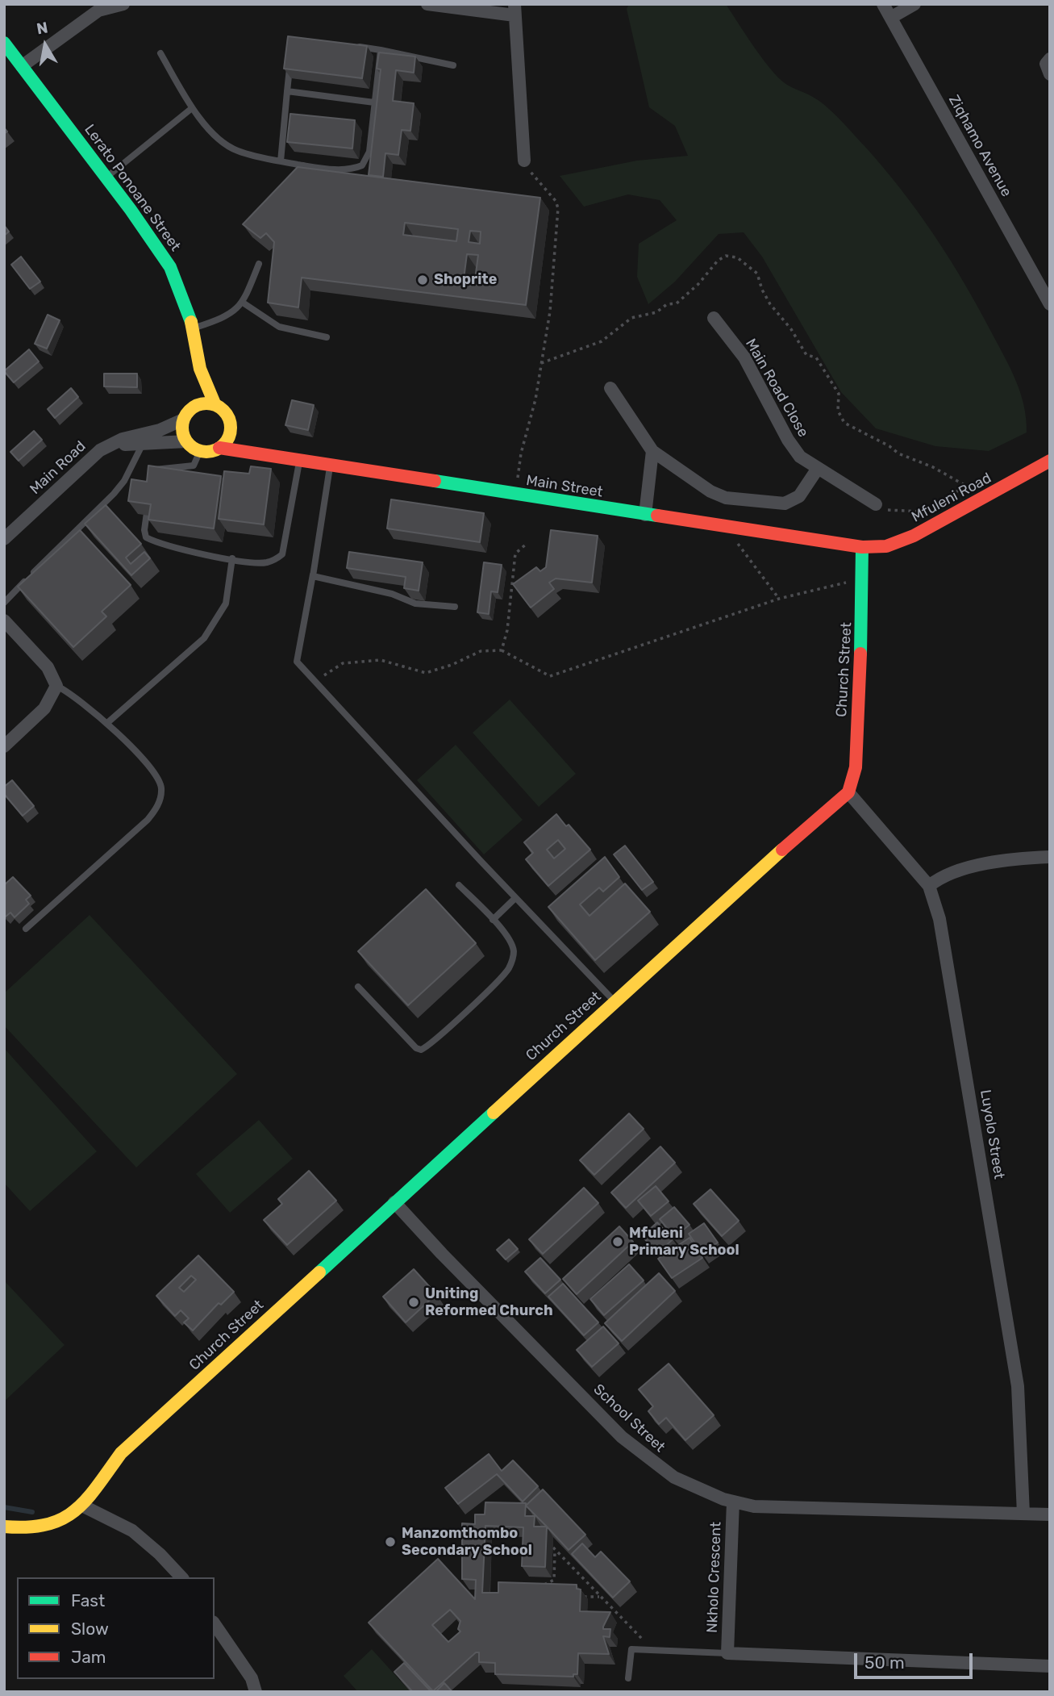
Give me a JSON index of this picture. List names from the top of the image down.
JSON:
{
  "streets": {
    "street": [
      "Ziqhamo Avenue",
      "Lerato Ponoane Street",
      "Main Road Close",
      "Main Road",
      "Main Street",
      "Mfuleni Road",
      "Church Street",
      "Luyolo Street",
      "School Street",
      "Nkholo Crescent"
    ]
  },
  "crossings": [
    ["Lerato Ponoane Street", "Main Road"],
    ["Lerato Ponoane Street", "Main Street"],
    ["Main Road", "Main Street"],
    ["Main Street", "Mfuleni Road"],
    ["Main Street", "Church Street"],
    ["Mfuleni Road", "Church Street"],
    ["Church Street", "Luyolo Street"],
    ["Church Street", "School Street"],
    ["Luyolo Street", "School Street"],
    ["School Street", "Nkholo Crescent"]
  ],
  "places": [
    "Shoprite",
    "Mfuleni Primary School",
    "Uniting Reformed Church",
    "Manzomthombo Secondary School"
  ],
  "legend": ["Fast", "Slow", "Jam"],
  "scale_bar": "50 m",
  "north": "top"
}
